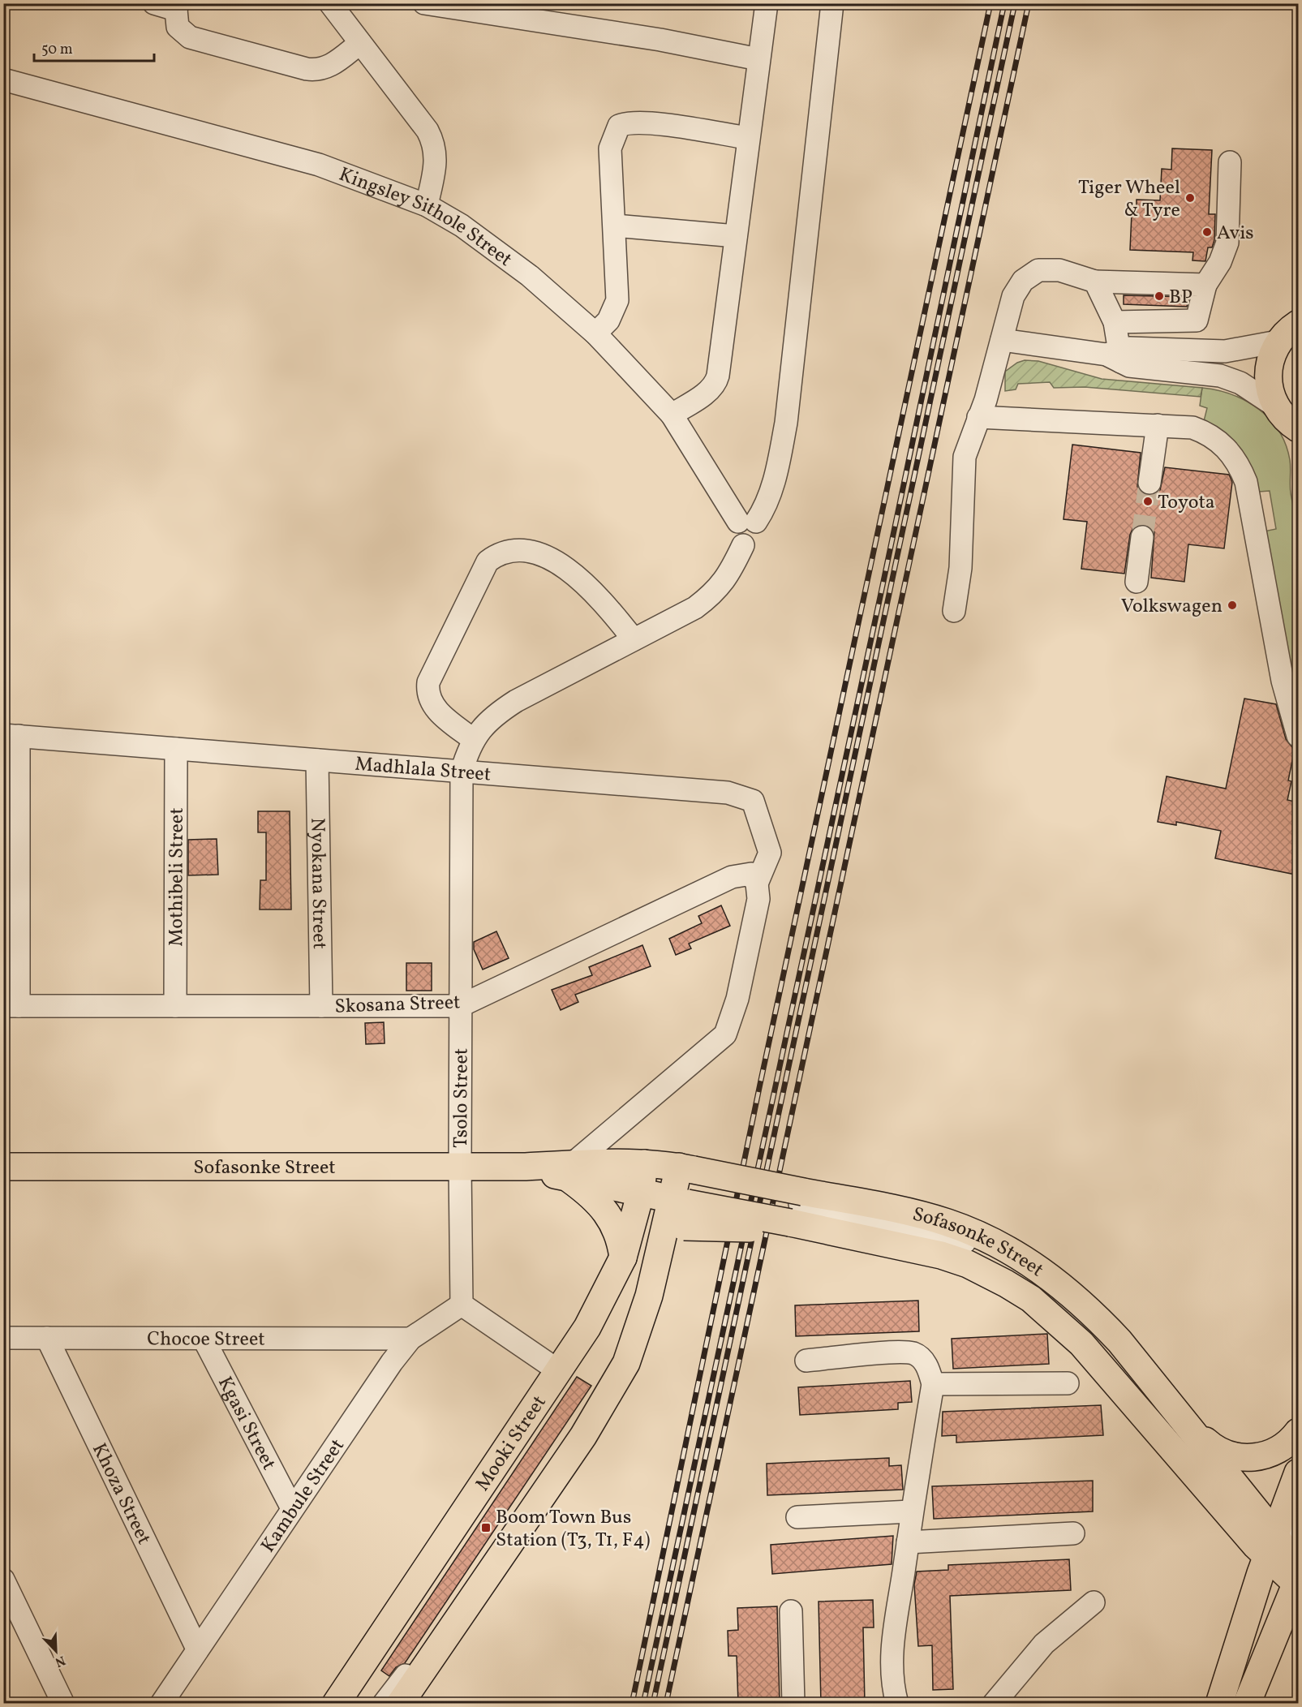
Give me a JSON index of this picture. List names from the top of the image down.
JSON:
{
  "streets": {
    "main road": ["Sofasonke Street", "Mooki Street"],
    "street": [
      "Kingsley Sithole Street",
      "Madhlala Street",
      "Mothibeli Street",
      "Nyokana Street",
      "Skosana Street",
      "Tsolo Street",
      "Chocoe Street",
      "Kgasi Street",
      "Khoza Street",
      "Kambule Street"
    ]
  },
  "crossings": [
    ["Kingsley Sithole Street", "Tsolo Street"],
    ["Madhlala Street", "Mothibeli Street"],
    ["Madhlala Street", "Nyokana Street"],
    ["Madhlala Street", "Skosana Street"],
    ["Madhlala Street", "Tsolo Street"],
    ["Mothibeli Street", "Skosana Street"],
    ["Nyokana Street", "Skosana Street"],
    ["Skosana Street", "Tsolo Street"],
    ["Tsolo Street", "Sofasonke Street"],
    ["Tsolo Street", "Kambule Street"],
    ["Sofasonke Street", "Mooki Street"],
    ["Chocoe Street", "Kgasi Street"],
    ["Chocoe Street", "Khoza Street"],
    ["Chocoe Street", "Kambule Street"],
    ["Kgasi Street", "Kambule Street"],
    ["Khoza Street", "Kambule Street"]
  ],
  "places": {
    "other": [
      "Tiger Wheel & Tyre",
      "Avis",
      "BP",
      "Toyota",
      "Volkswagen"
    ],
    "transit": ["Boom Town Bus Station (T3, T1, F4)"]
  },
  "scale_bar": "50 m",
  "north": "bottom right"
}
